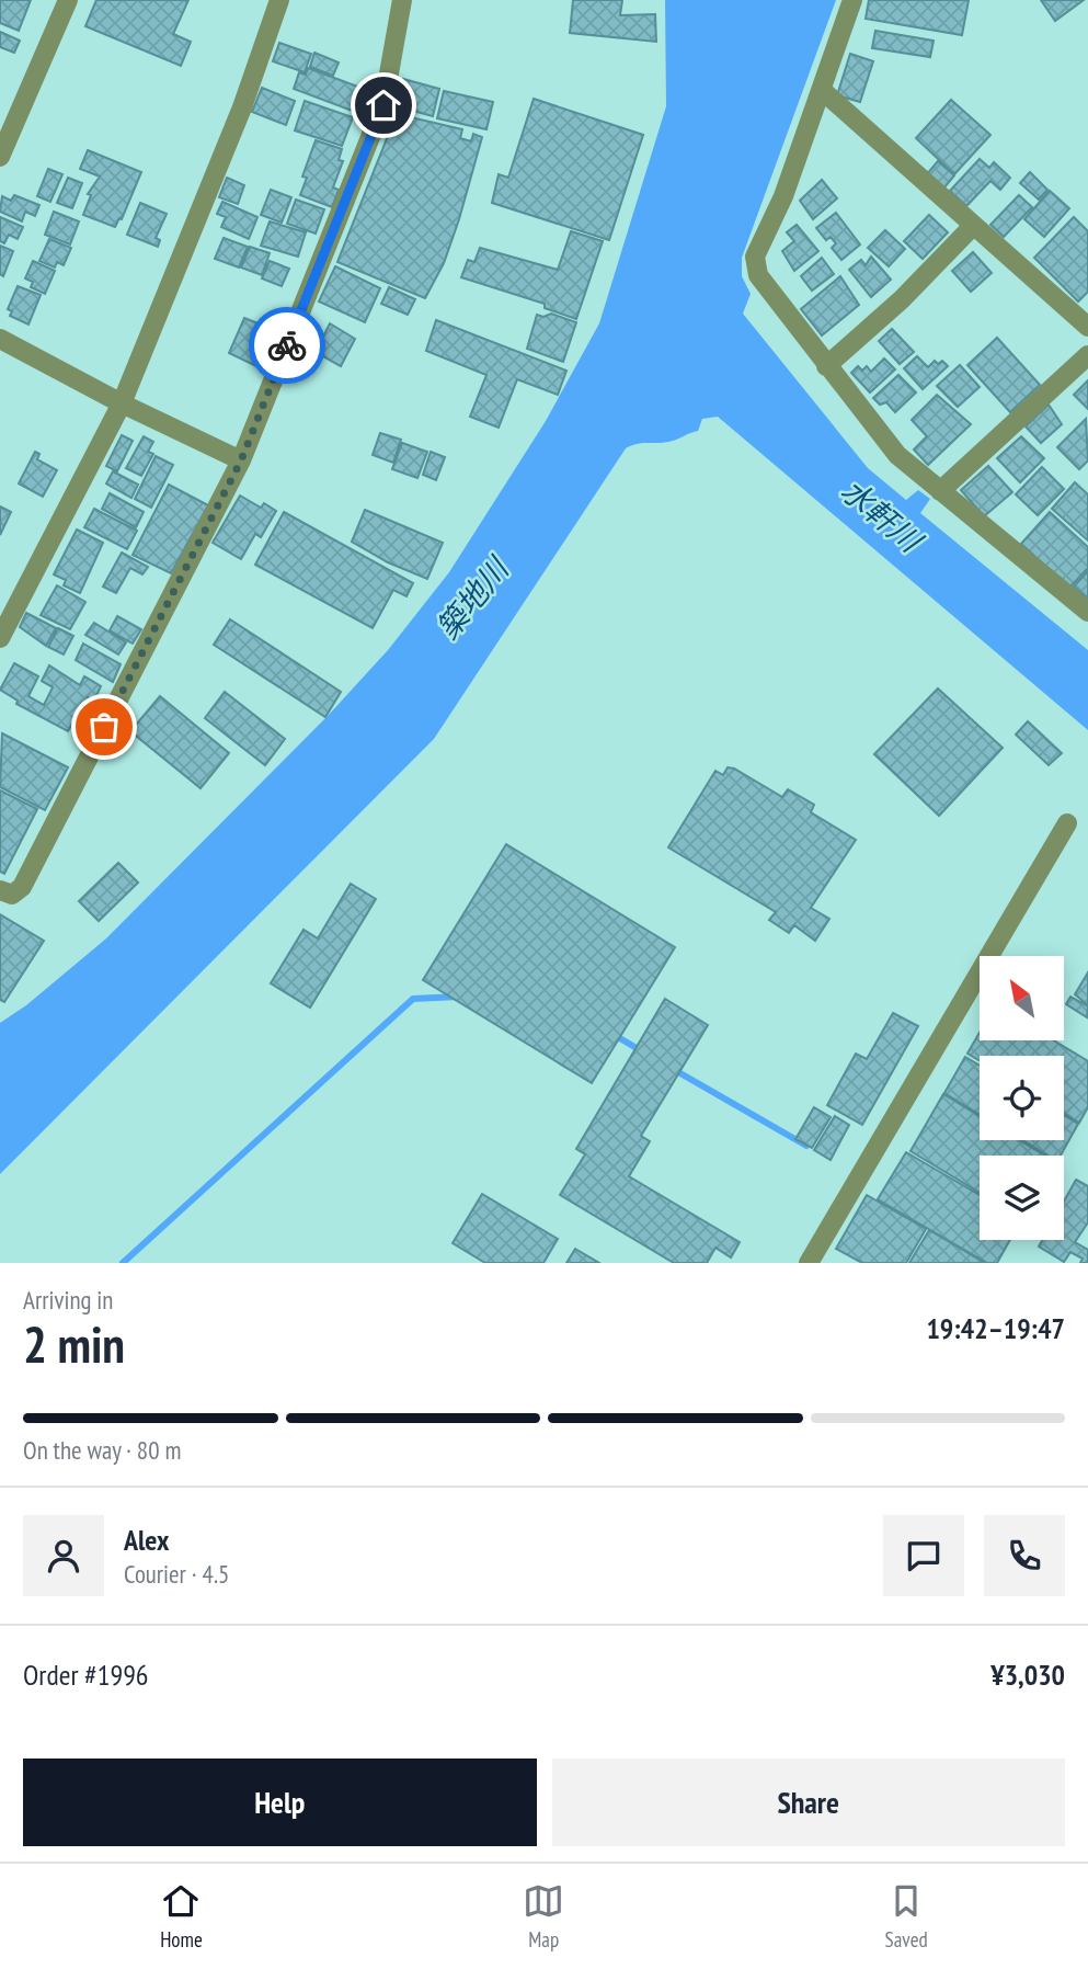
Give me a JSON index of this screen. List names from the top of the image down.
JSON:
{
  "water": ["水軒川", "築地川"],
  "north": "top left",
  "page": {
    "heading": ["2 min", "Arriving in", "19:42–19:47"],
    "panel": [
      "Alex",
      "Courier · 4.5",
      "Order #1996",
      "¥3,030"
    ],
    "bar": "On the way · 80 m",
    "buttons": ["Help", "Share"],
    "tabs": ["Home", "Map", "Saved"]
  }
}
